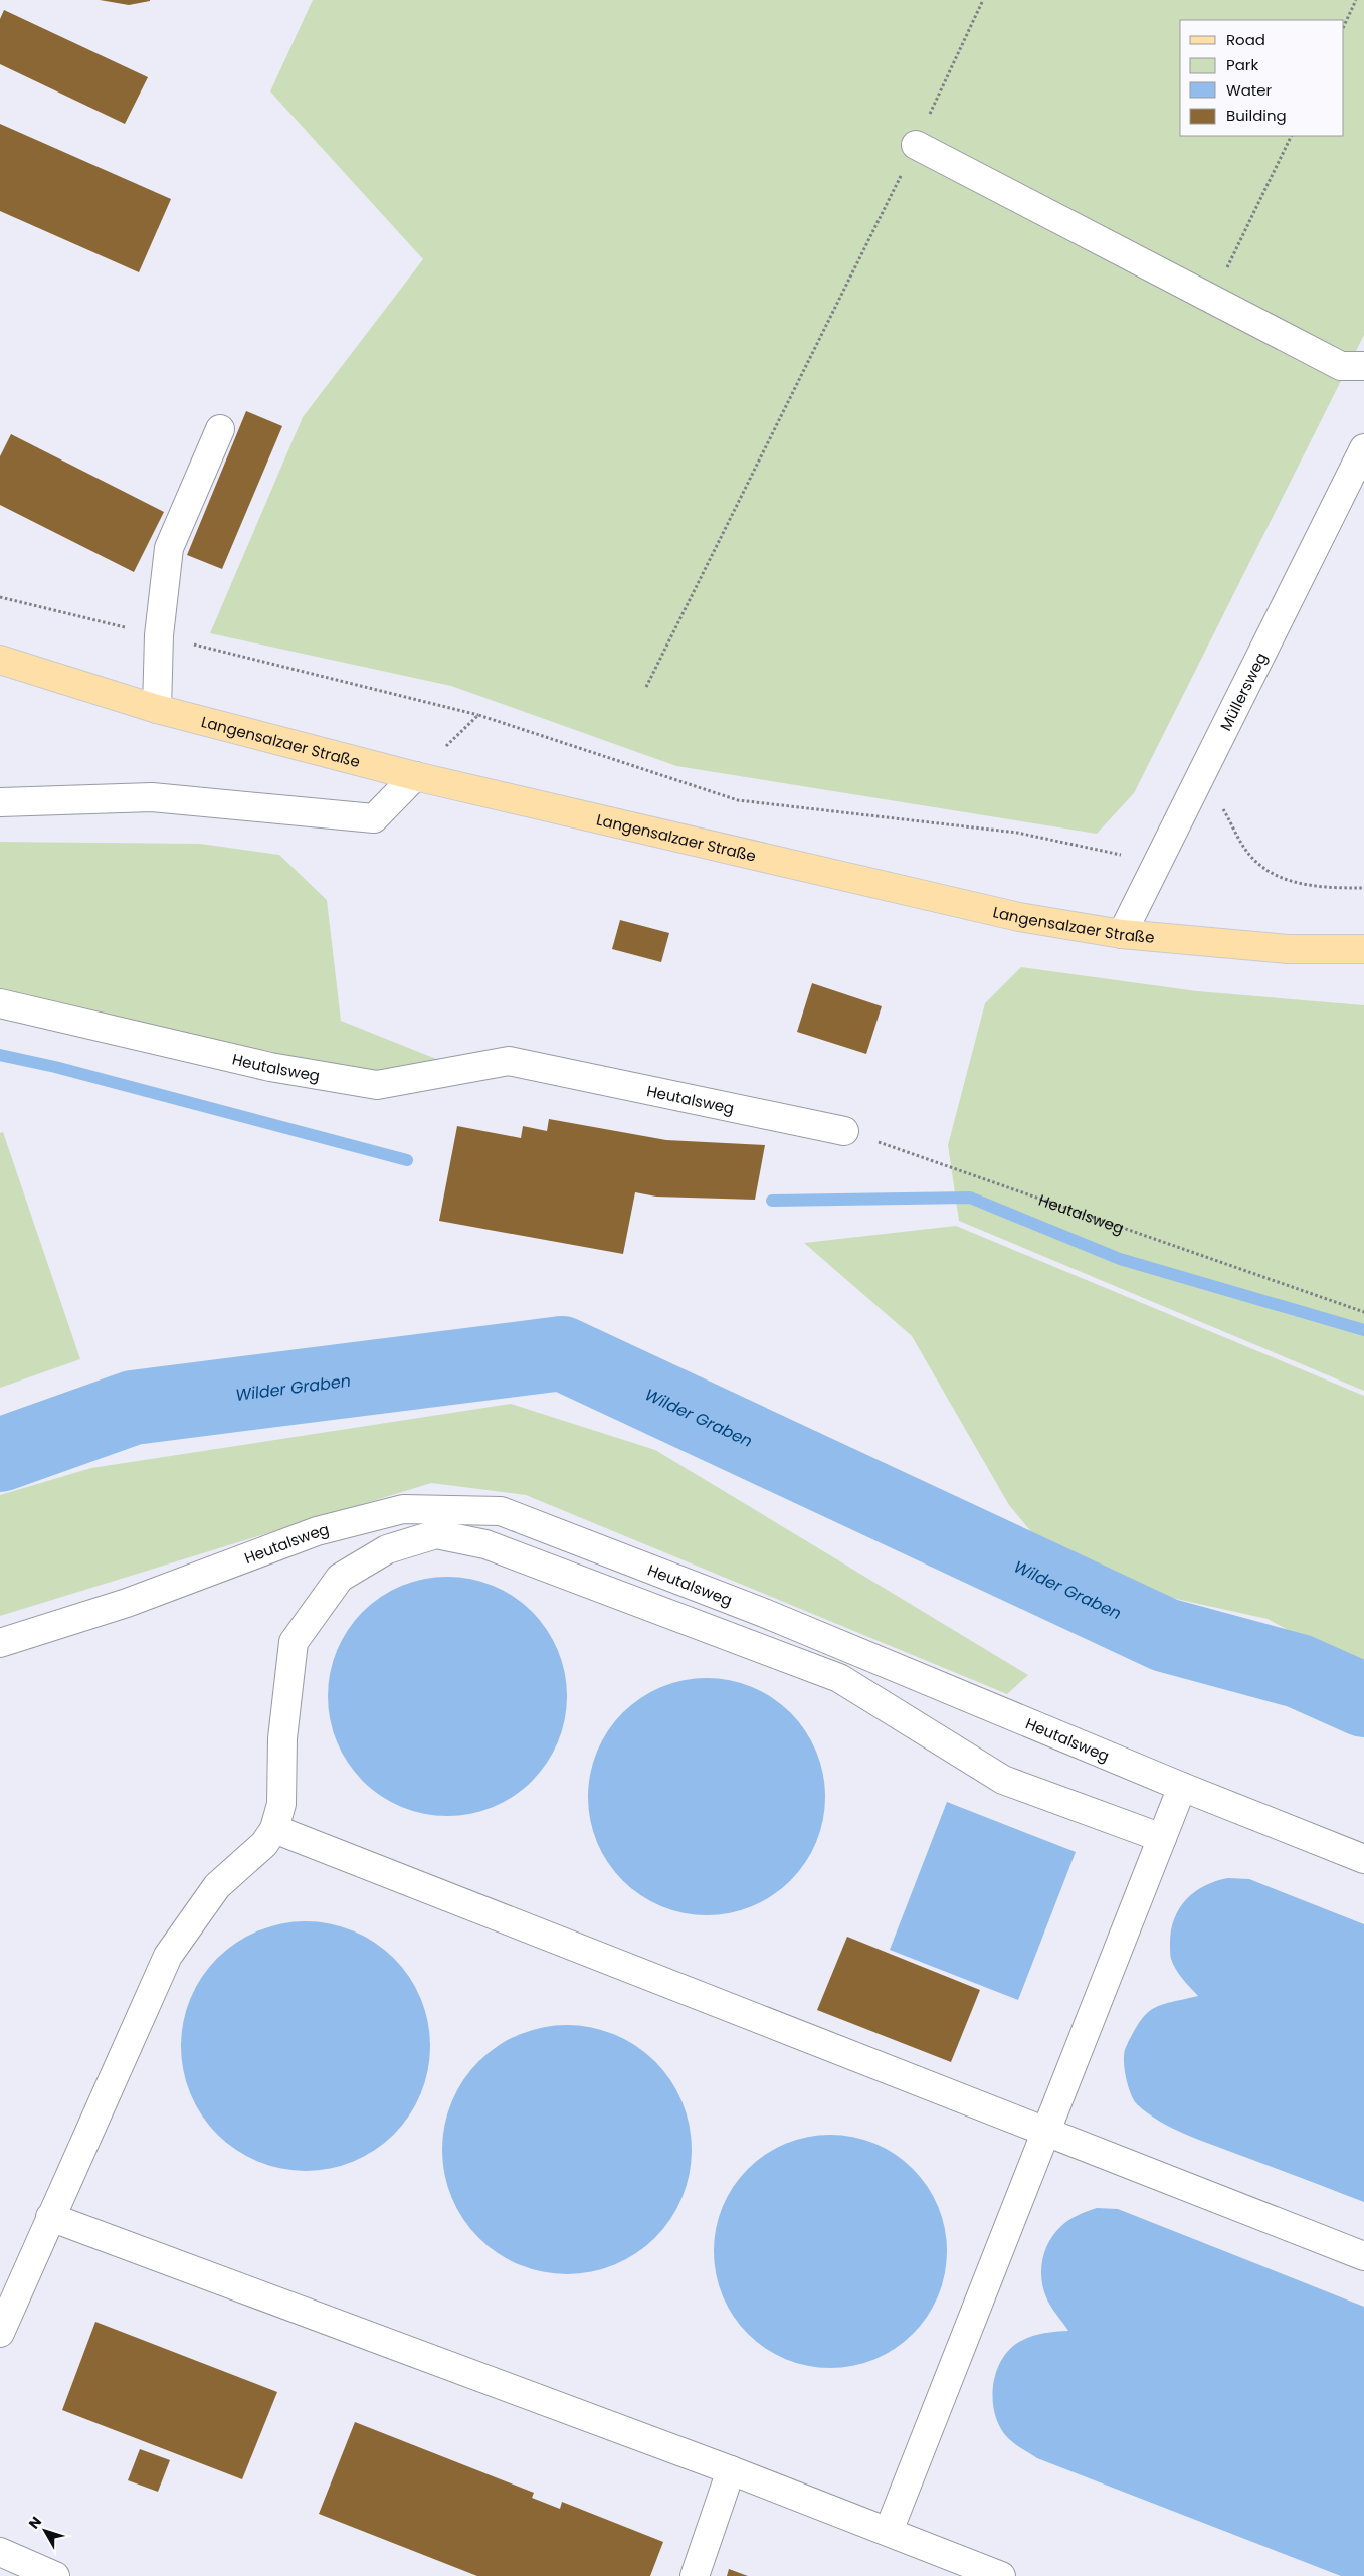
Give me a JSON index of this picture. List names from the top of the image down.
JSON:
{
  "streets": {
    "main road": ["Langensalzaer Straße"],
    "street": ["Müllersweg", "Heutalsweg"]
  },
  "crossings": [
    ["Müllersweg", "Langensalzaer Straße"]
  ],
  "water": ["Wilder Graben"],
  "legend": [
    "Road",
    "Park",
    "Water",
    "Building"
  ],
  "north": "top left"
}
